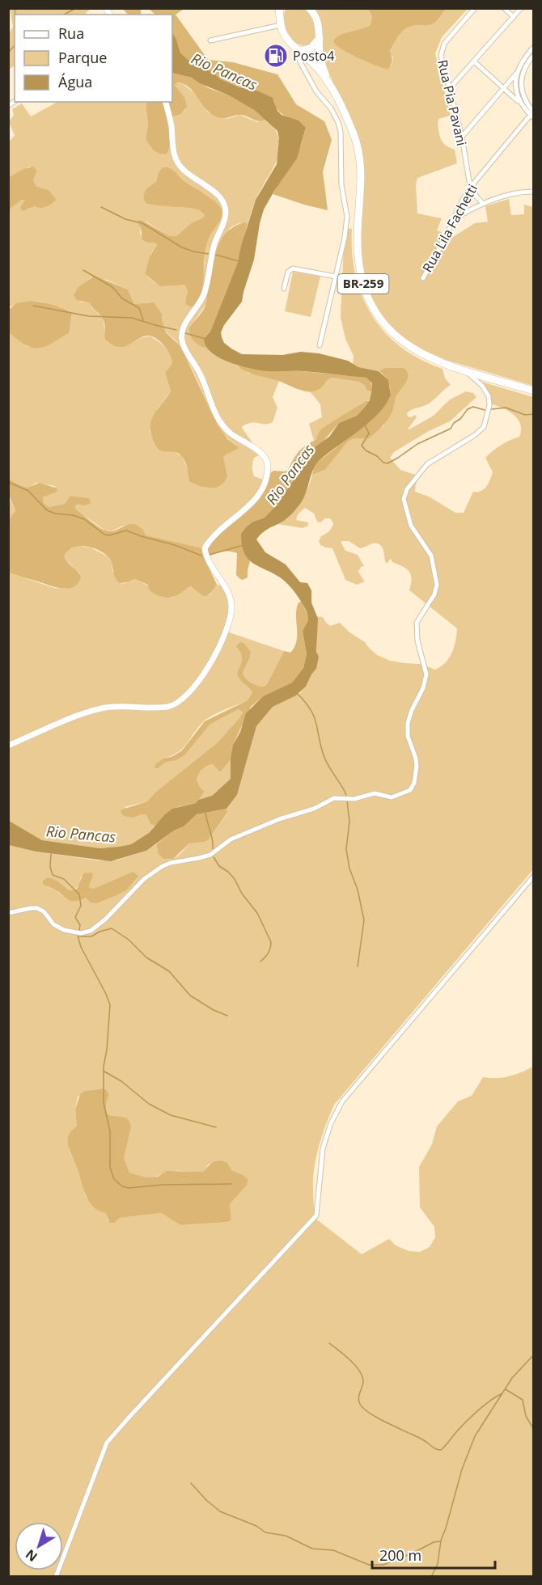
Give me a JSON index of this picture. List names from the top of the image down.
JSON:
{
  "streets": {
    "highway": ["BR-259"],
    "street": ["Rua Pia Pavani", "Rua Lila Fachetti"]
  },
  "crossings": [
    ["Rua Pia Pavani", "Rua Lila Fachetti"]
  ],
  "water": ["Rio Pancas"],
  "places": {
    "fuel station": ["Posto4"]
  },
  "legend": ["Rua", "Parque", "Água"],
  "scale_bar": "200 m",
  "north": "bottom left"
}
